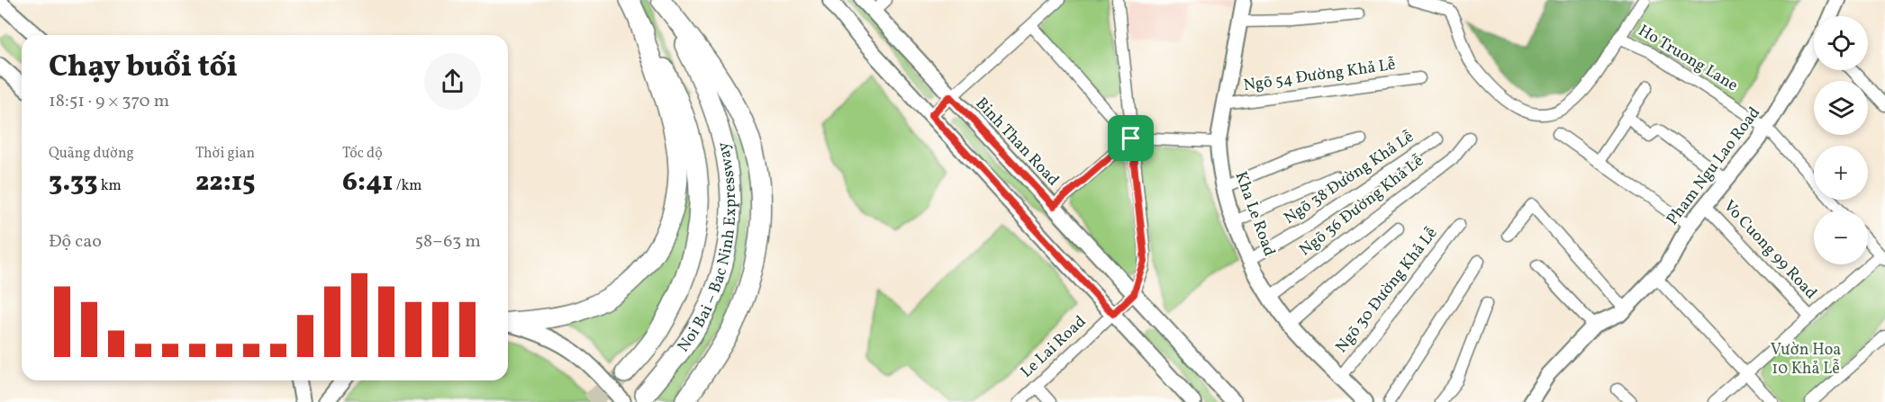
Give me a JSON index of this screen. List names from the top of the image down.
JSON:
{
  "streets": {
    "highway": ["Noi Bai – Bac Ninh Expressway"],
    "main road": ["Binh Than Road", "Pham Ngu Lao Road", "Kha Le Road"],
    "street": [
      "Ho Truong Lane",
      "Ngõ 54 Đường Khả Lễ",
      "Ngõ 38 Đường Khả Lễ",
      "Ngõ 36 Đường Khả Lễ",
      "Vo Cuong 99 Road",
      "Ngõ 30 Đường Khả Lễ",
      "Le Lai Road"
    ]
  },
  "crossings": [
    ["Ho Truong Lane", "Pham Ngu Lao Road"],
    ["Ngõ 54 Đường Khả Lễ", "Kha Le Road"],
    ["Binh Than Road", "Le Lai Road"],
    ["Pham Ngu Lao Road", "Vo Cuong 99 Road"],
    ["Ngõ 38 Đường Khả Lễ", "Kha Le Road"],
    ["Ngõ 36 Đường Khả Lễ", "Kha Le Road"],
    ["Kha Le Road", "Ngõ 30 Đường Khả Lễ"]
  ],
  "parks": ["Vườn Hoa 10 Khả Lễ"],
  "page": {
    "map_buttons": ["+", "−"],
    "heading": ["Chạy buổi tối", "18:51 · 9 × 370 m"],
    "stats": [
      ["Quãng đường", "3.33 km"],
      ["Thời gian", "22:15"],
      ["Tốc độ", "6:41 /km"]
    ],
    "chart": ["Độ cao", "58–63 m"]
  }
}
